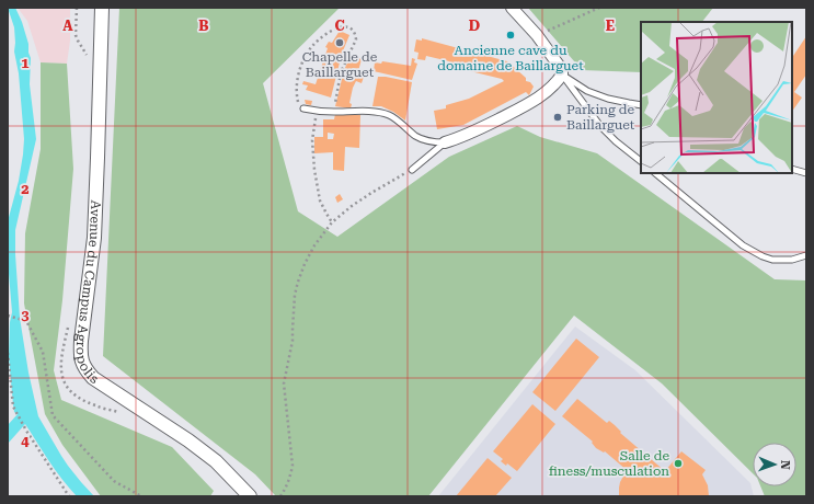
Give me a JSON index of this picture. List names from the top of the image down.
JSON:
{
  "streets": {
    "street": ["Avenue du Campus Agropolis"]
  },
  "places": [
    "Ancienne cave du domaine de Baillarguet",
    "Chapelle de Baillarguet",
    "Parking de Baillarguet",
    "Salle de finess/musculation"
  ],
  "north": "right",
  "grid": {
    "columns": [
      "A",
      "B",
      "C",
      "D",
      "E"
    ],
    "rows": [
      "1",
      "2",
      "3",
      "4"
    ]
  }
}
